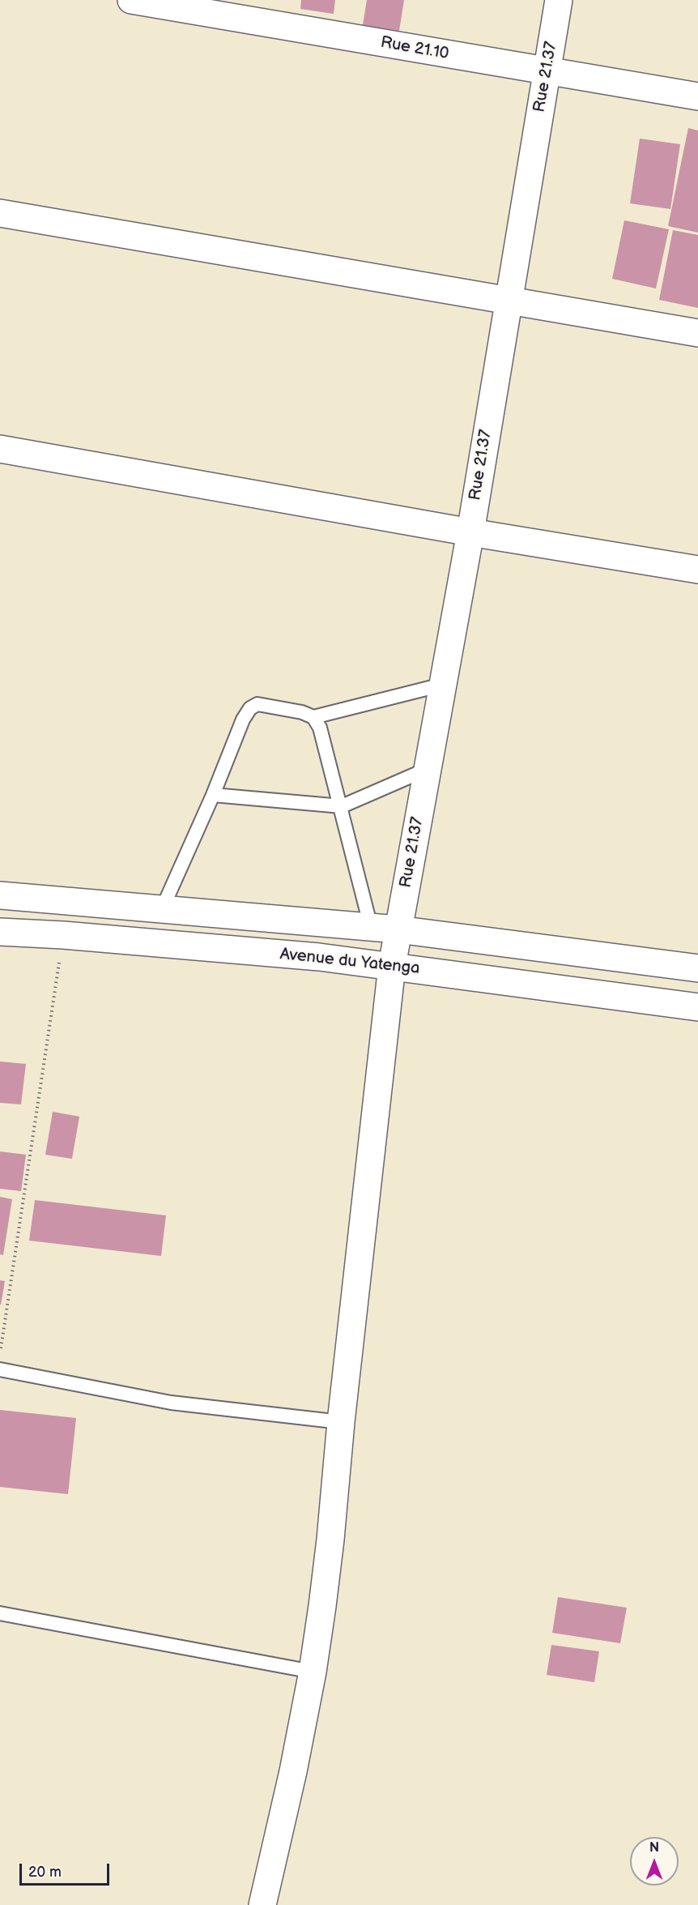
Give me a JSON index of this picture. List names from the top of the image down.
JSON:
{
  "streets": {
    "street": ["Rue 21.10", "Rue 21.37", "Avenue du Yatenga"]
  },
  "crossings": [
    ["Rue 21.10", "Rue 21.37"],
    ["Rue 21.37", "Avenue du Yatenga"]
  ],
  "scale_bar": "20 m",
  "north": "top"
}
